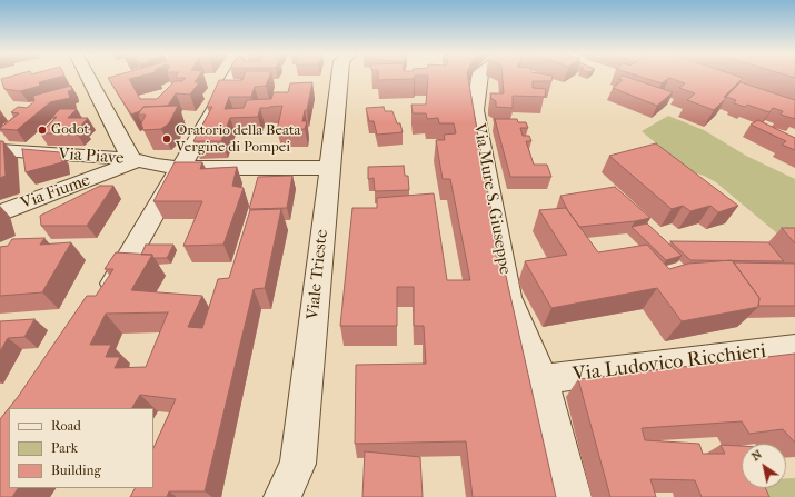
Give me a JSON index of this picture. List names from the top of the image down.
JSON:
{
  "streets": {
    "street": [
      "Via Piave",
      "Via Fiume",
      "Via Mure S. Giuseppe",
      "Viale Trieste",
      "Via Ludovico Ricchieri"
    ]
  },
  "crossings": [
    ["Via Piave", "Via Fiume"],
    ["Via Piave", "Viale Trieste"],
    ["Via Mure S. Giuseppe", "Via Ludovico Ricchieri"]
  ],
  "places": ["Godot", "Oratorio della Beata Vergine di Pompei"],
  "legend": ["Road", "Park", "Building"],
  "north": "top left"
}
